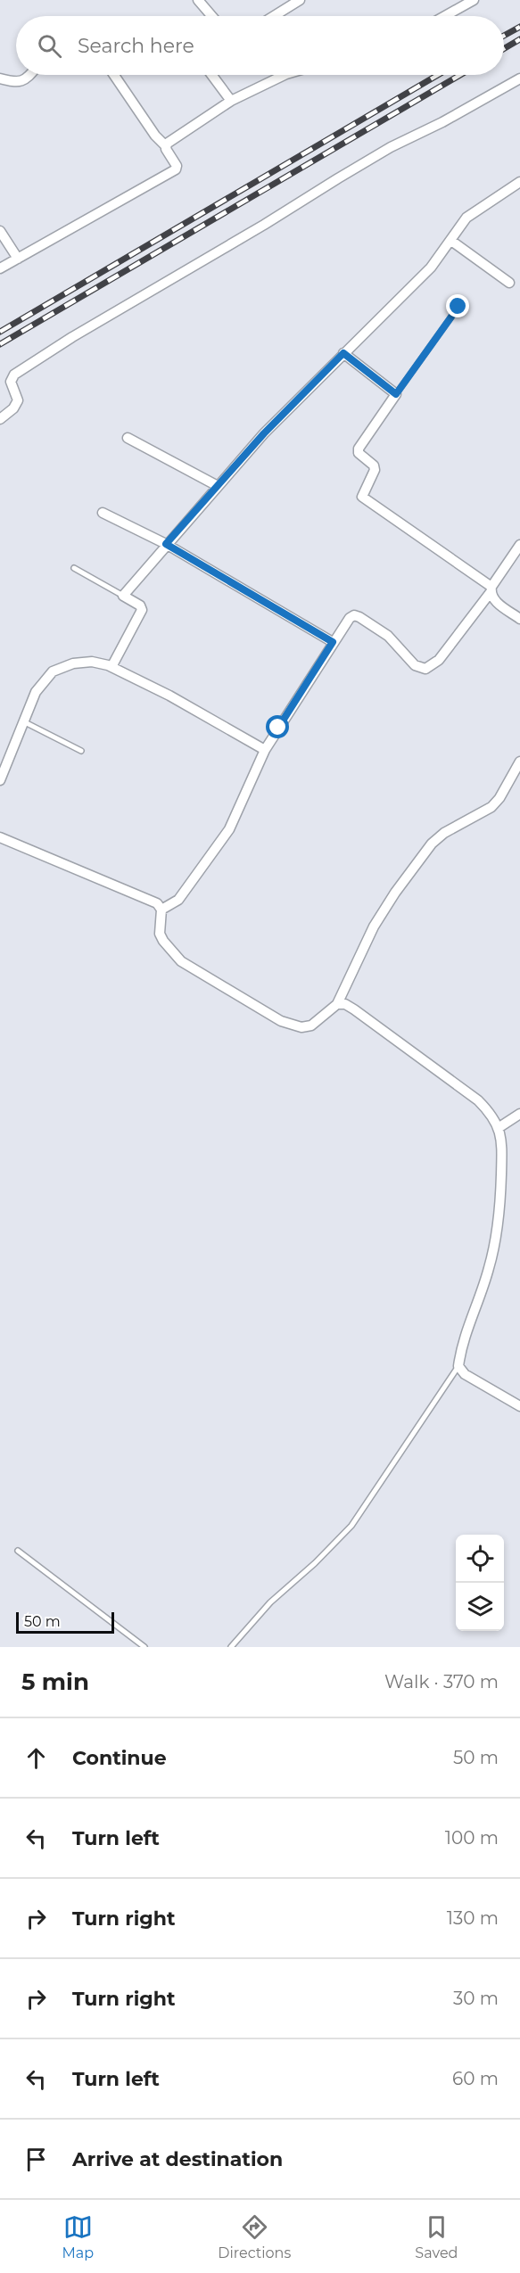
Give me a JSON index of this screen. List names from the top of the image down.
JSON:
{
  "scale_bar": "50 m",
  "page": {
    "search": "Search here",
    "scale": "50 m",
    "heading": ["5 min", "Walk · 370 m"],
    "list": [
      ["Continue", "50 m"],
      ["Turn left", "100 m"],
      ["Turn right", "130 m"],
      ["Turn right", "30 m"],
      ["Turn left", "60 m"],
      "Arrive at destination"
    ],
    "nav": ["Map", "Directions", "Saved"]
  }
}
